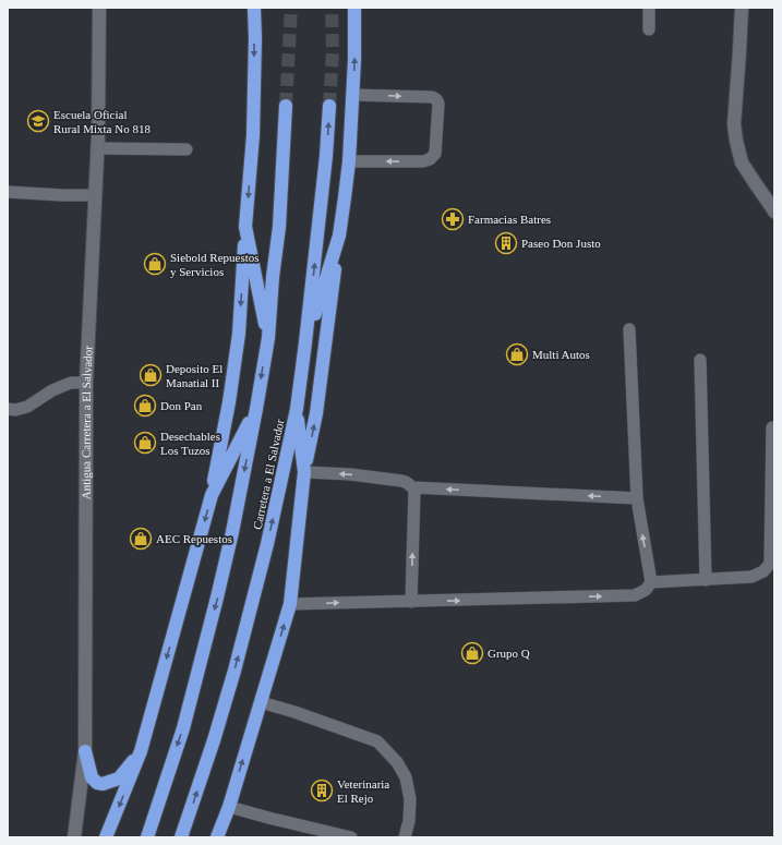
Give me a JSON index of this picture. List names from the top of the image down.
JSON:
{
  "streets": {
    "highway": ["Carretera a El Salvador"],
    "street": ["Antigua Carretera a El Salvador"]
  },
  "places": {
    "school or university": ["Escuela Oficial Rural Mixta No 818"],
    "pharmacy": ["Farmacias Batres"],
    "building": ["Paseo Don Justo", "Veterinaria El Rejo"],
    "shop": [
      "Siebold Repuestos y Servicios",
      "Multi Autos",
      "Deposito El Manatial II",
      "Don Pan",
      "Desechables Los Tuzos",
      "AEC Repuestos",
      "Grupo Q"
    ]
  }
}
